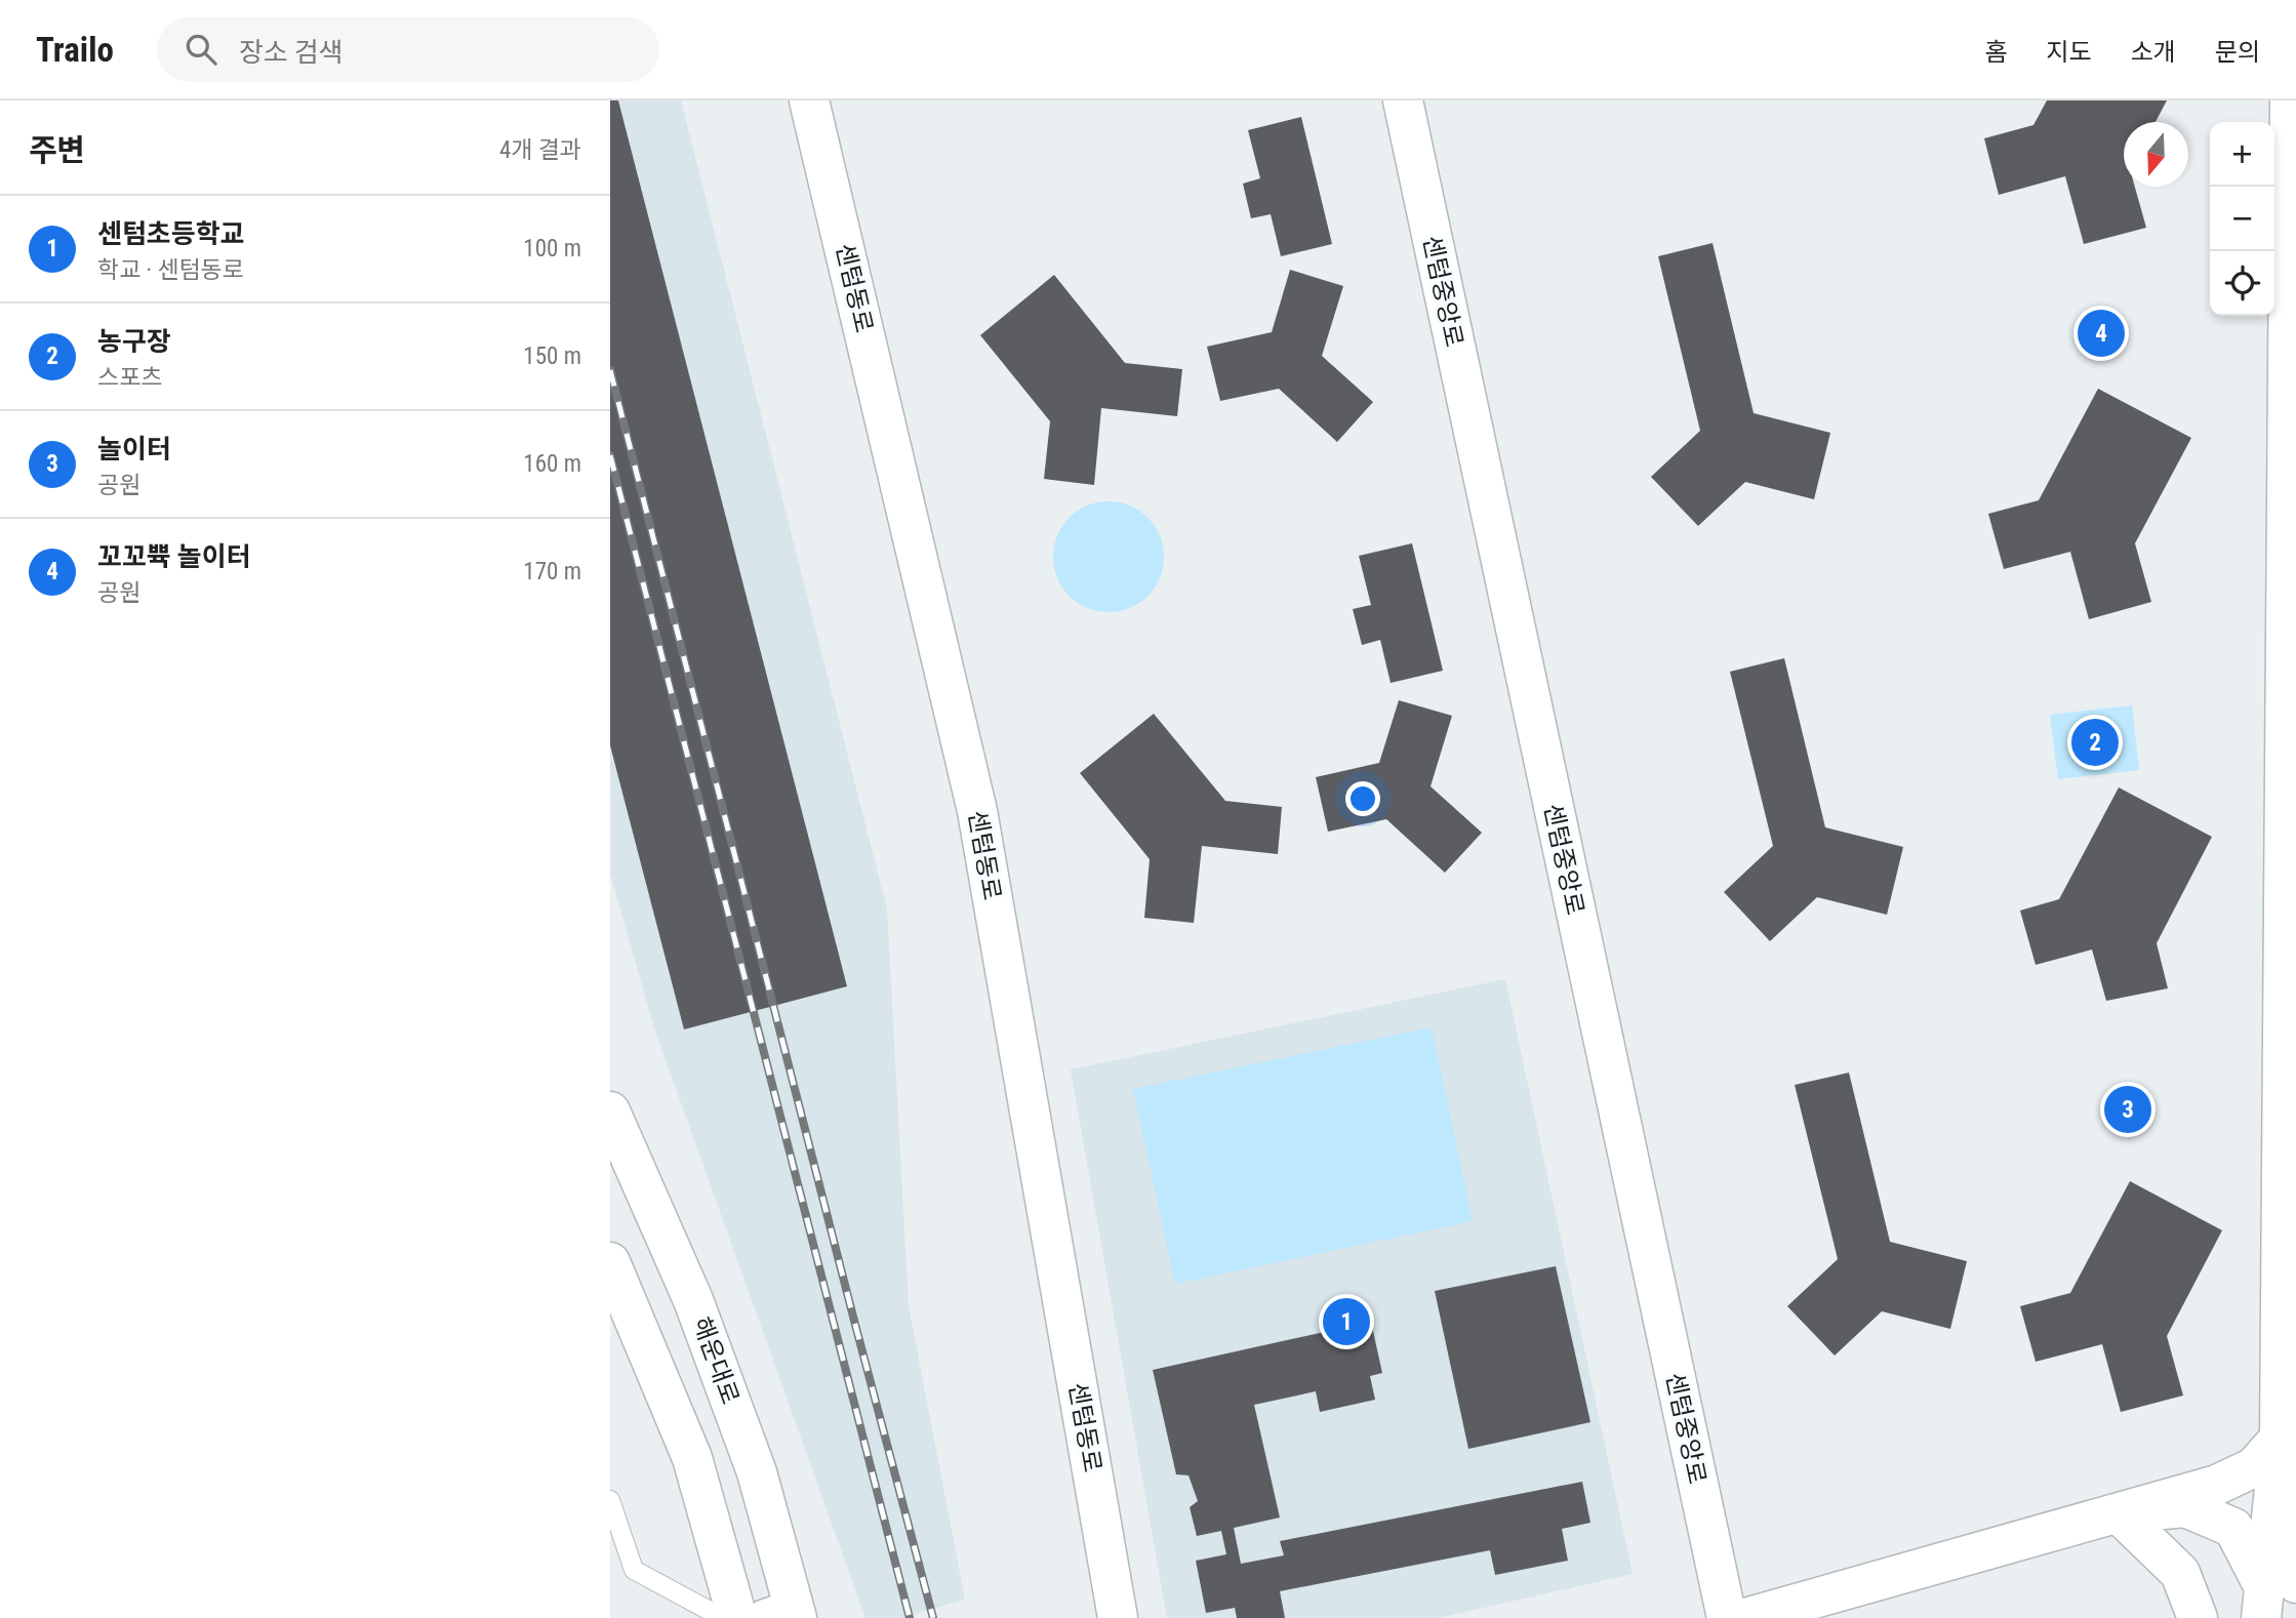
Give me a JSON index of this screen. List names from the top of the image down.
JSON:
{
  "streets": {
    "main road": ["센텀동로", "센텀중앙로", "해운대로"]
  },
  "north": "bottom",
  "page": {
    "header": "Trailo",
    "search": "장소 검색",
    "nav": [
      "홈",
      "지도",
      "소개",
      "문의"
    ],
    "heading": ["주변", "4개 결과"],
    "map_buttons": ["+", "−"],
    "list": [
      {
        "mark": "1",
        "name": "센텀초등학교",
        "note": "학교 · 센텀동로",
        "value": "100 m"
      },
      {
        "mark": "2",
        "name": "농구장",
        "note": "스포츠",
        "value": "150 m"
      },
      {
        "mark": "3",
        "name": "놀이터",
        "note": "공원",
        "value": "160 m"
      },
      {
        "mark": "4",
        "name": "꼬꼬쀽 놀이터",
        "note": "공원",
        "value": "170 m"
      }
    ],
    "pins": [
      "4",
      "2",
      "3",
      "1"
    ]
  }
}
